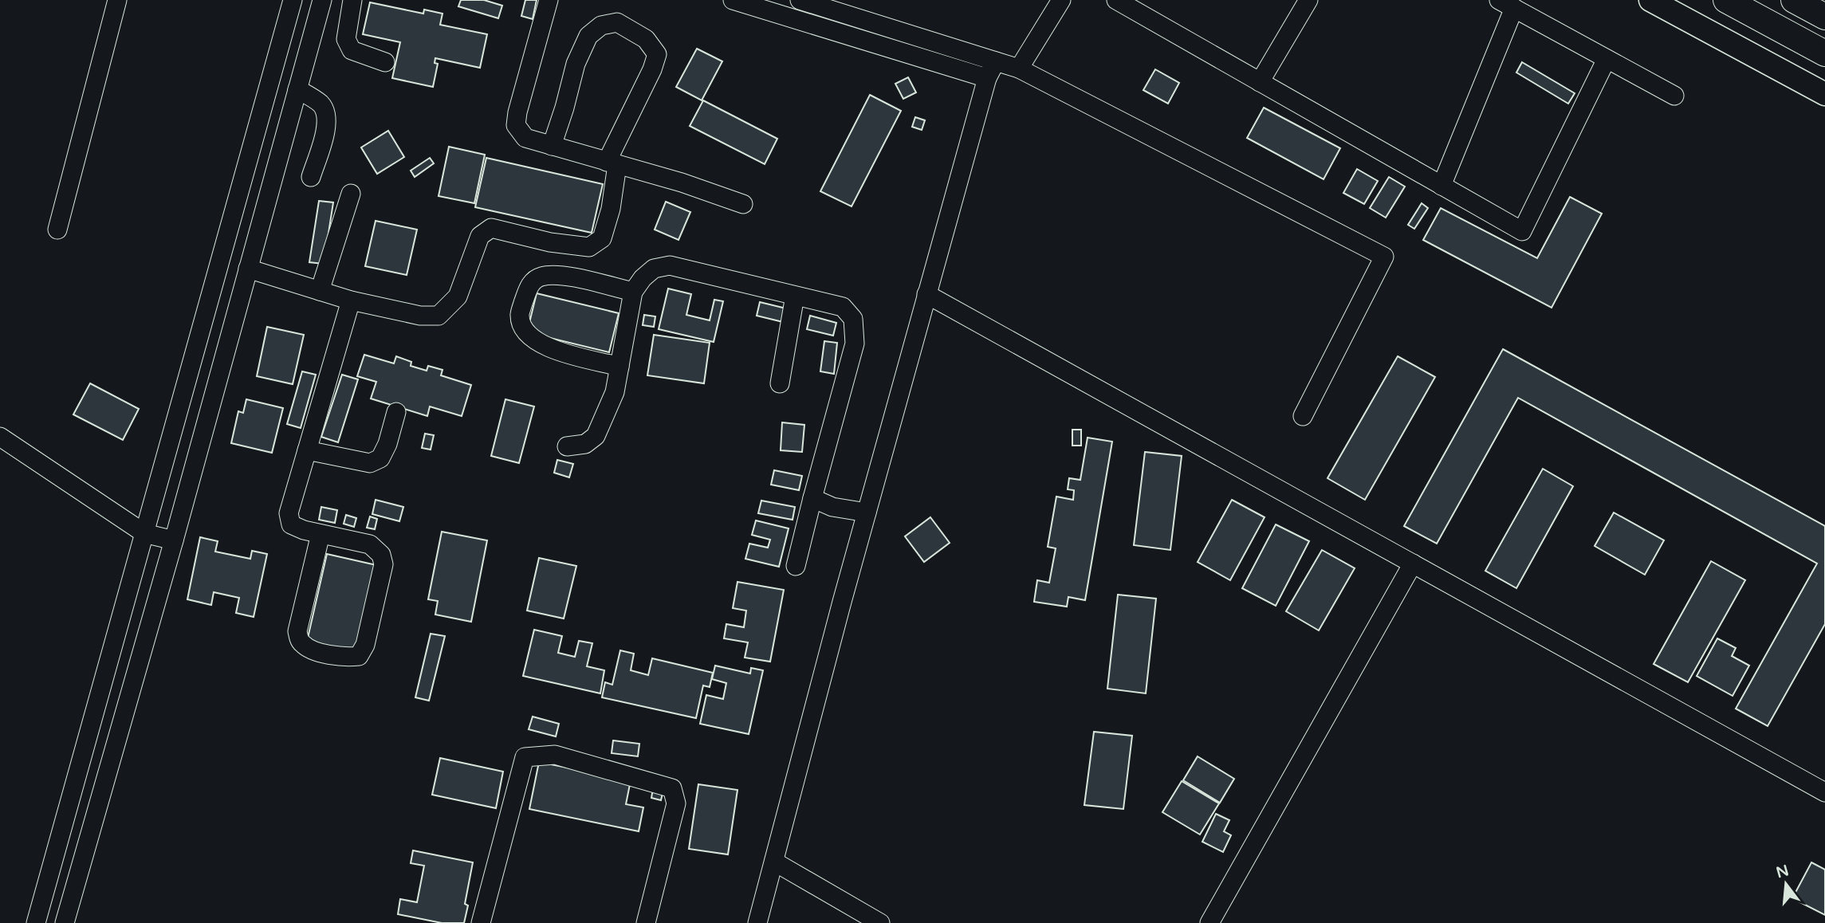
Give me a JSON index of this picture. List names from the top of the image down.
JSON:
{
  "north": "top"
}
